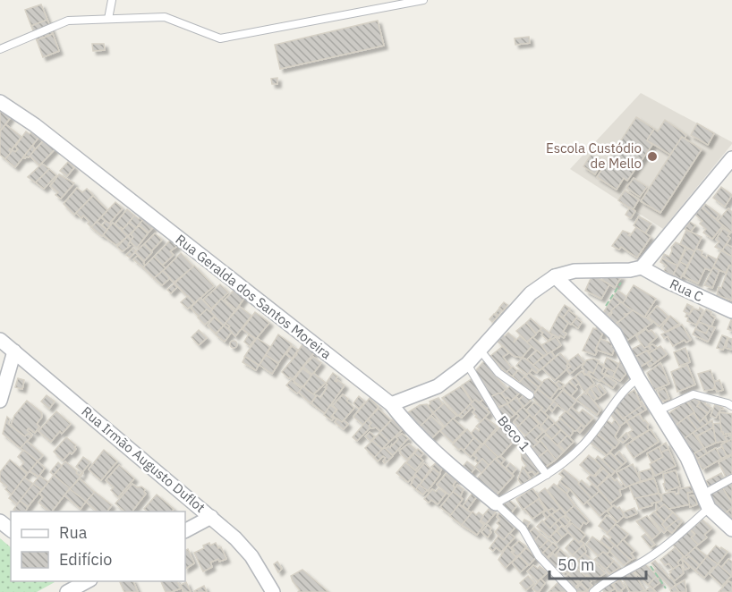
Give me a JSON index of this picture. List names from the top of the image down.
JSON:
{
  "streets": {
    "street": ["Rua C", "Rua Geralda dos Santos Moreira", "Rua Irmão Augusto Duflot"],
    "lane": ["Beco 1"]
  },
  "places": ["Escola Custódio de Mello"],
  "legend": ["Rua", "Edifício"],
  "scale_bar": "50 m"
}
